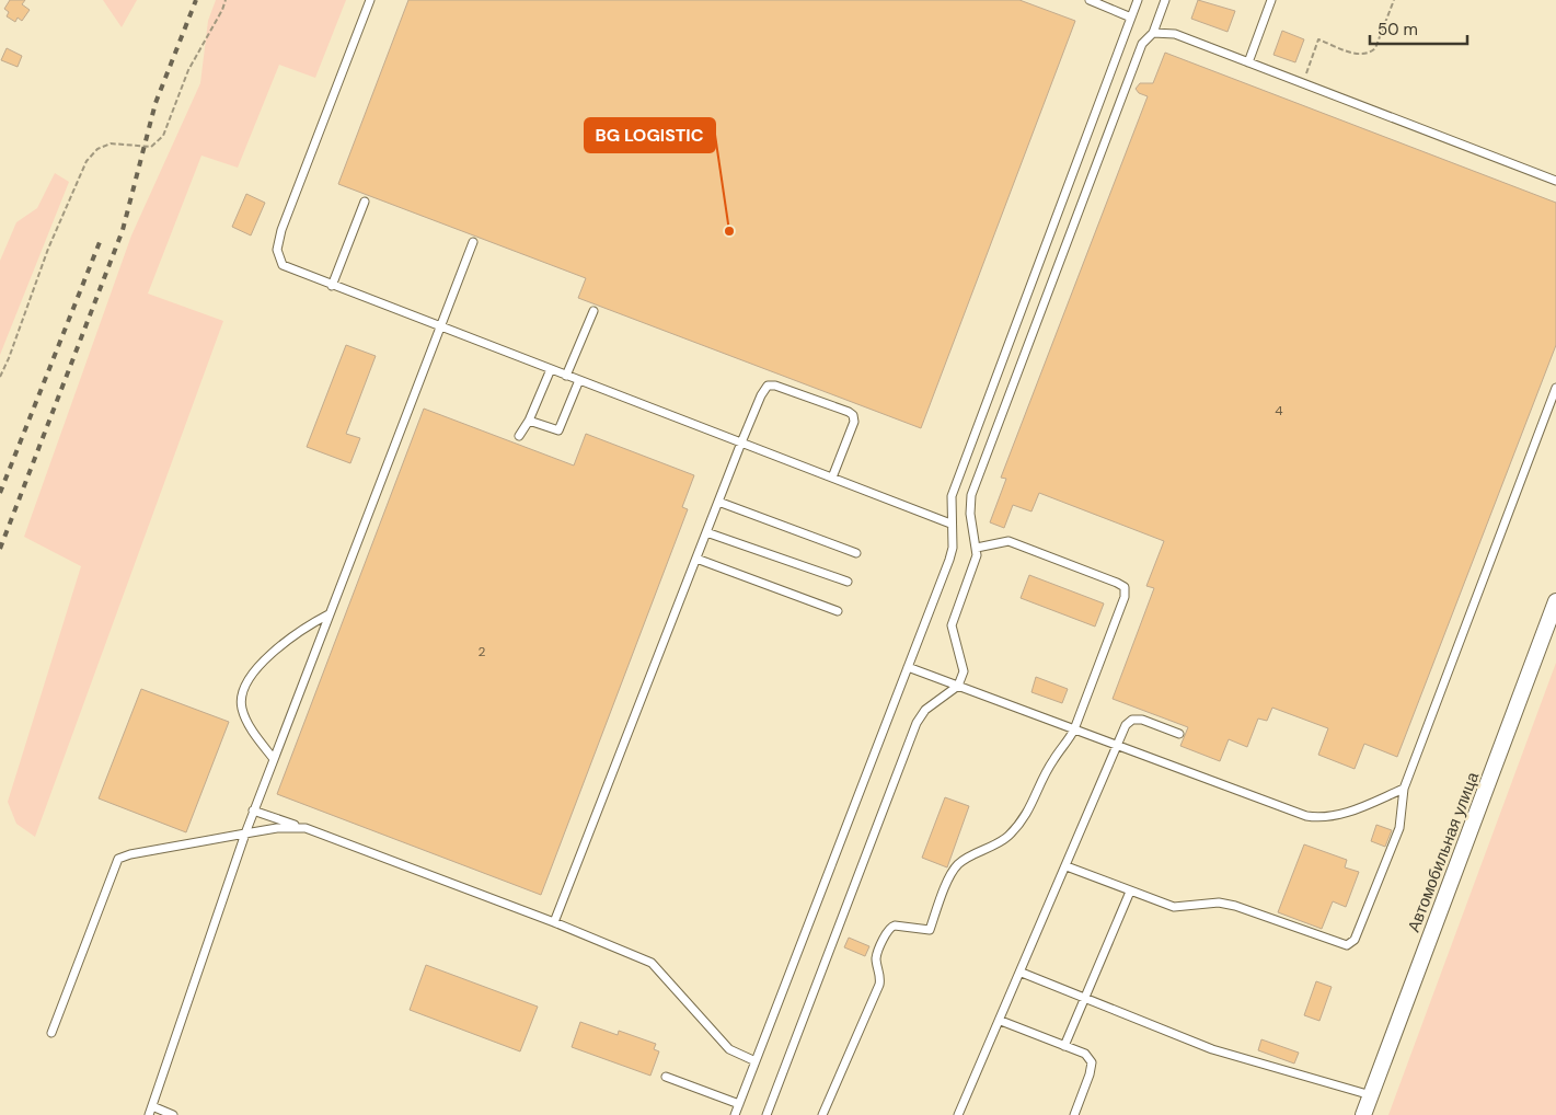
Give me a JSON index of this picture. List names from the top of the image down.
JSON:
{
  "streets": {
    "street": ["Автомобильная улица"]
  },
  "places": ["BG LOGISTIC"],
  "house_numbers": ["4", "2"],
  "scale_bar": "50 m"
}
